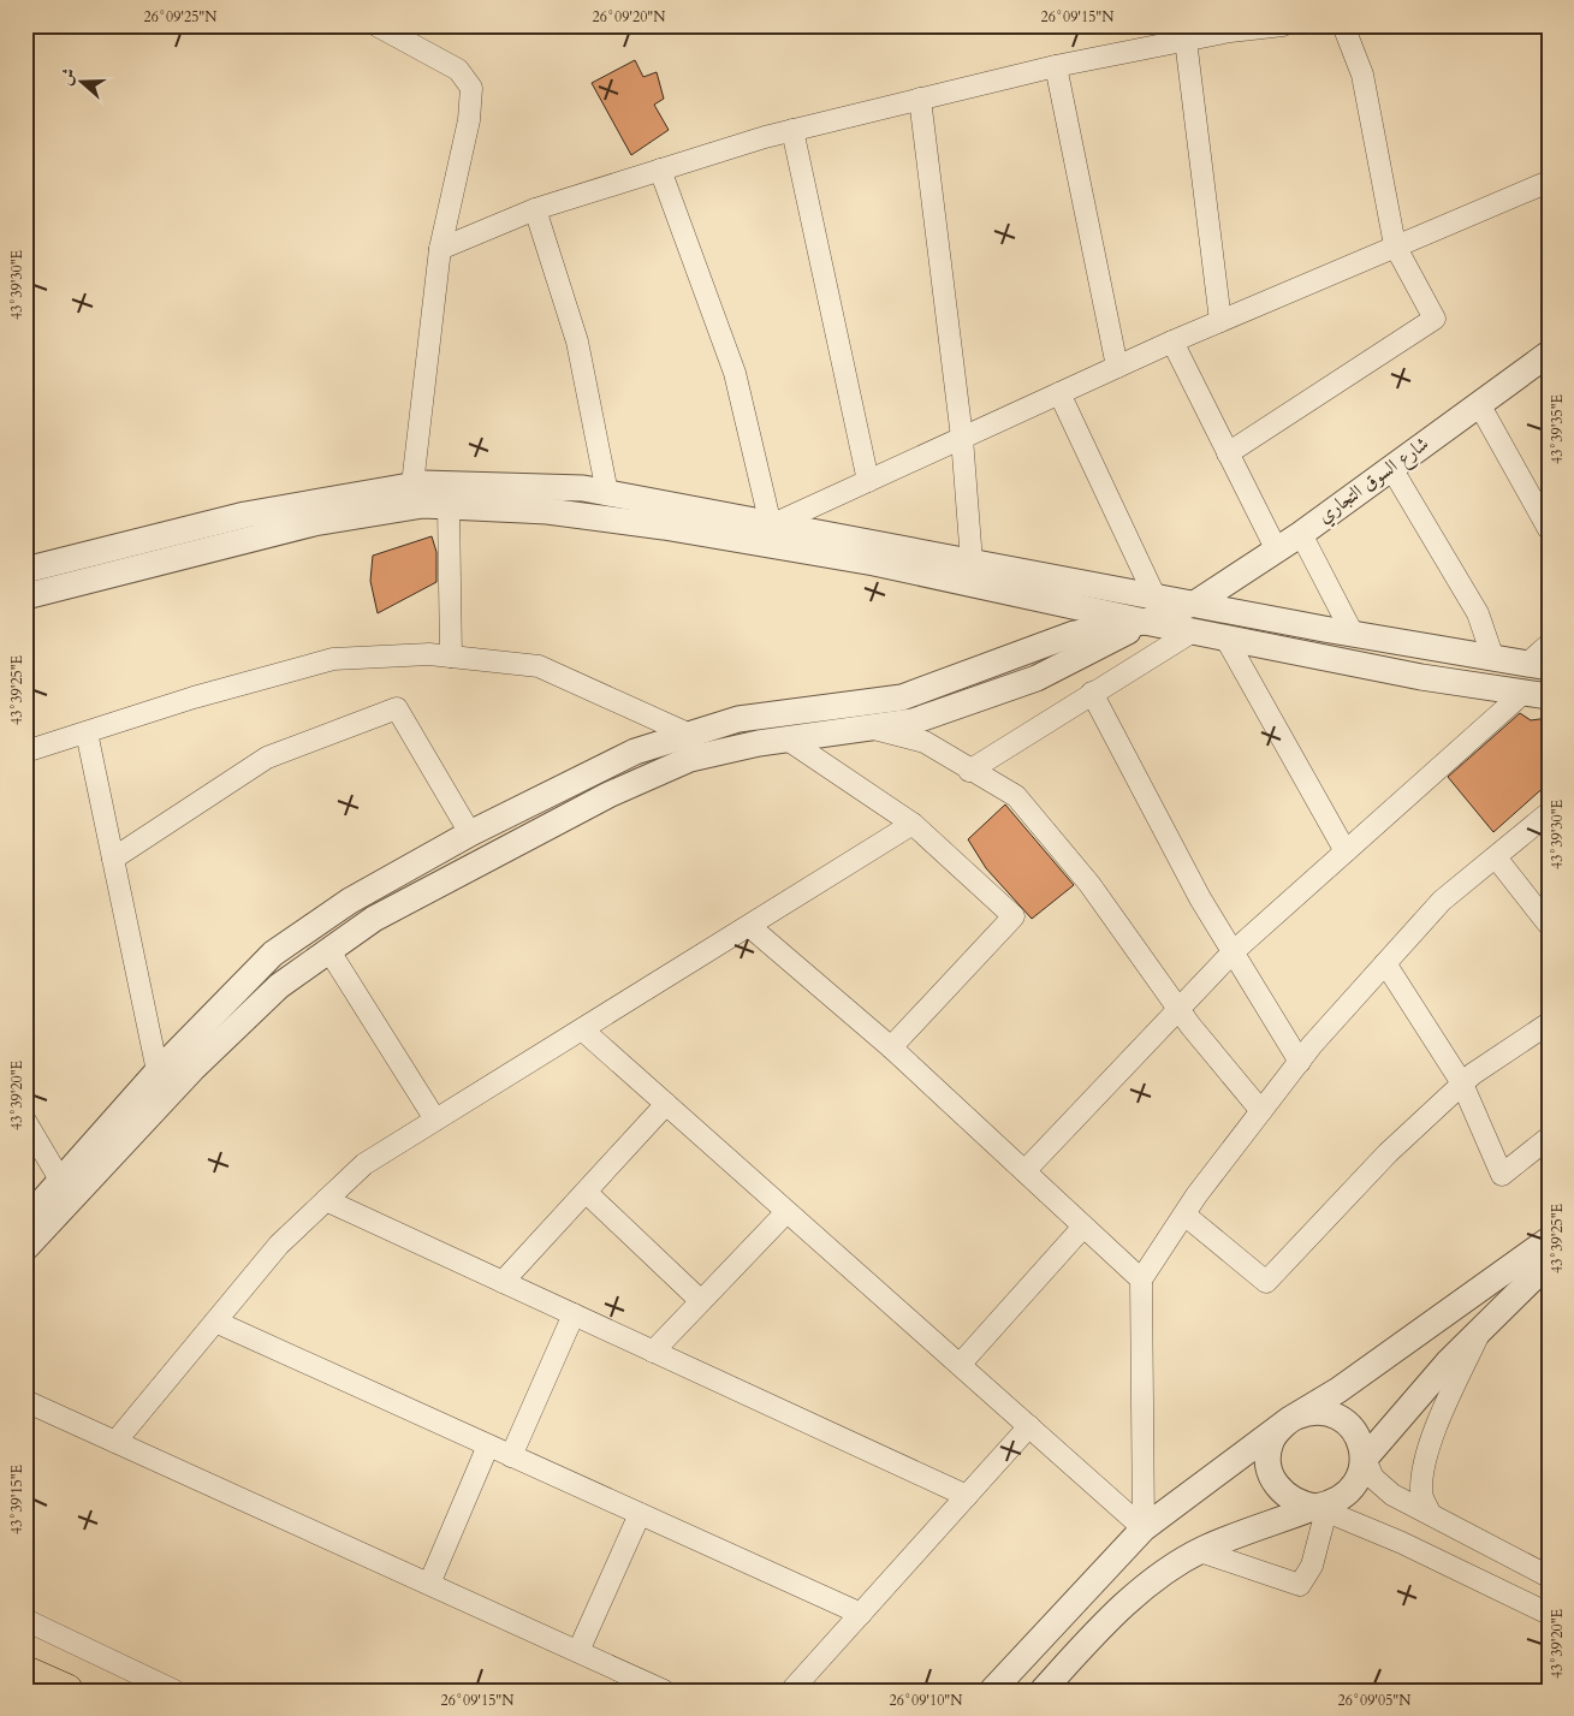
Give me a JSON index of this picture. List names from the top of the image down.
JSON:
{
  "streets": {
    "street": ["شارع السوق التجاري"]
  },
  "north": "left",
  "coordinates": [
    "26°09'25\"N",
    "26°09'20\"N",
    "26°09'15\"N",
    "43°39'30\"E",
    "43°39'35\"E",
    "43°39'25\"E",
    "43°39'20\"E",
    "43°39'15\"E",
    "26°09'10\"N",
    "26°09'05\"N"
  ]
}
